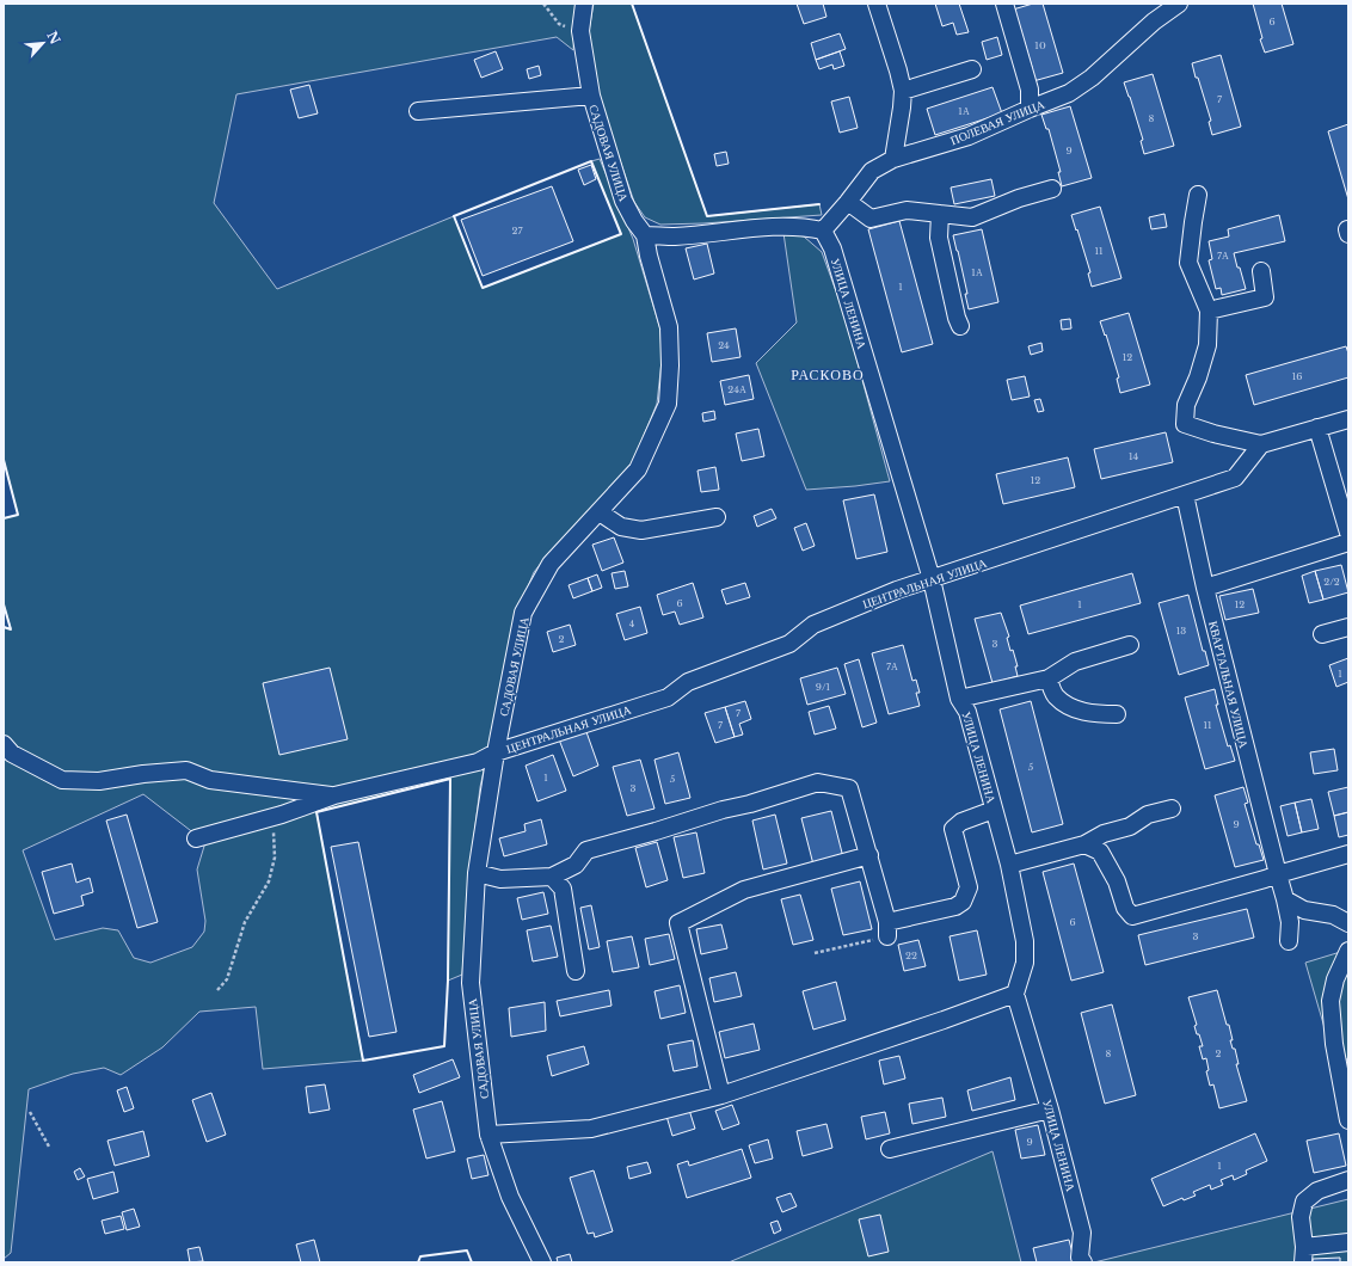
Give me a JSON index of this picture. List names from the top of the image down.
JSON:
{
  "streets": {
    "street": [
      "ПОЛЕВАЯ УЛИЦА",
      "САДОВАЯ УЛИЦА",
      "УЛИЦА ЛЕНИНА",
      "ЦЕНТРАЛЬНАЯ УЛИЦА",
      "КВАРТАЛЬНАЯ УЛИЦА"
    ]
  },
  "crossings": [
    ["ПОЛЕВАЯ УЛИЦА", "УЛИЦА ЛЕНИНА"],
    ["САДОВАЯ УЛИЦА", "ЦЕНТРАЛЬНАЯ УЛИЦА"],
    ["УЛИЦА ЛЕНИНА", "ЦЕНТРАЛЬНАЯ УЛИЦА"],
    ["ЦЕНТРАЛЬНАЯ УЛИЦА", "КВАРТАЛЬНАЯ УЛИЦА"]
  ],
  "districts": ["РАСКОВО"],
  "house_numbers": [
    "6",
    "10",
    "7",
    "1А",
    "8",
    "9",
    "27",
    "11",
    "7А",
    "1А",
    "1",
    "24",
    "12",
    "16",
    "24А",
    "14",
    "12",
    "2/2",
    "6",
    "1",
    "12",
    "4",
    "13",
    "2",
    "3",
    "7А",
    "1",
    "9/1",
    "7",
    "7",
    "11",
    "5",
    "1",
    "5",
    "3",
    "9",
    "6",
    "3",
    "22",
    "8",
    "2",
    "9",
    "1"
  ],
  "north": "top right"
}
